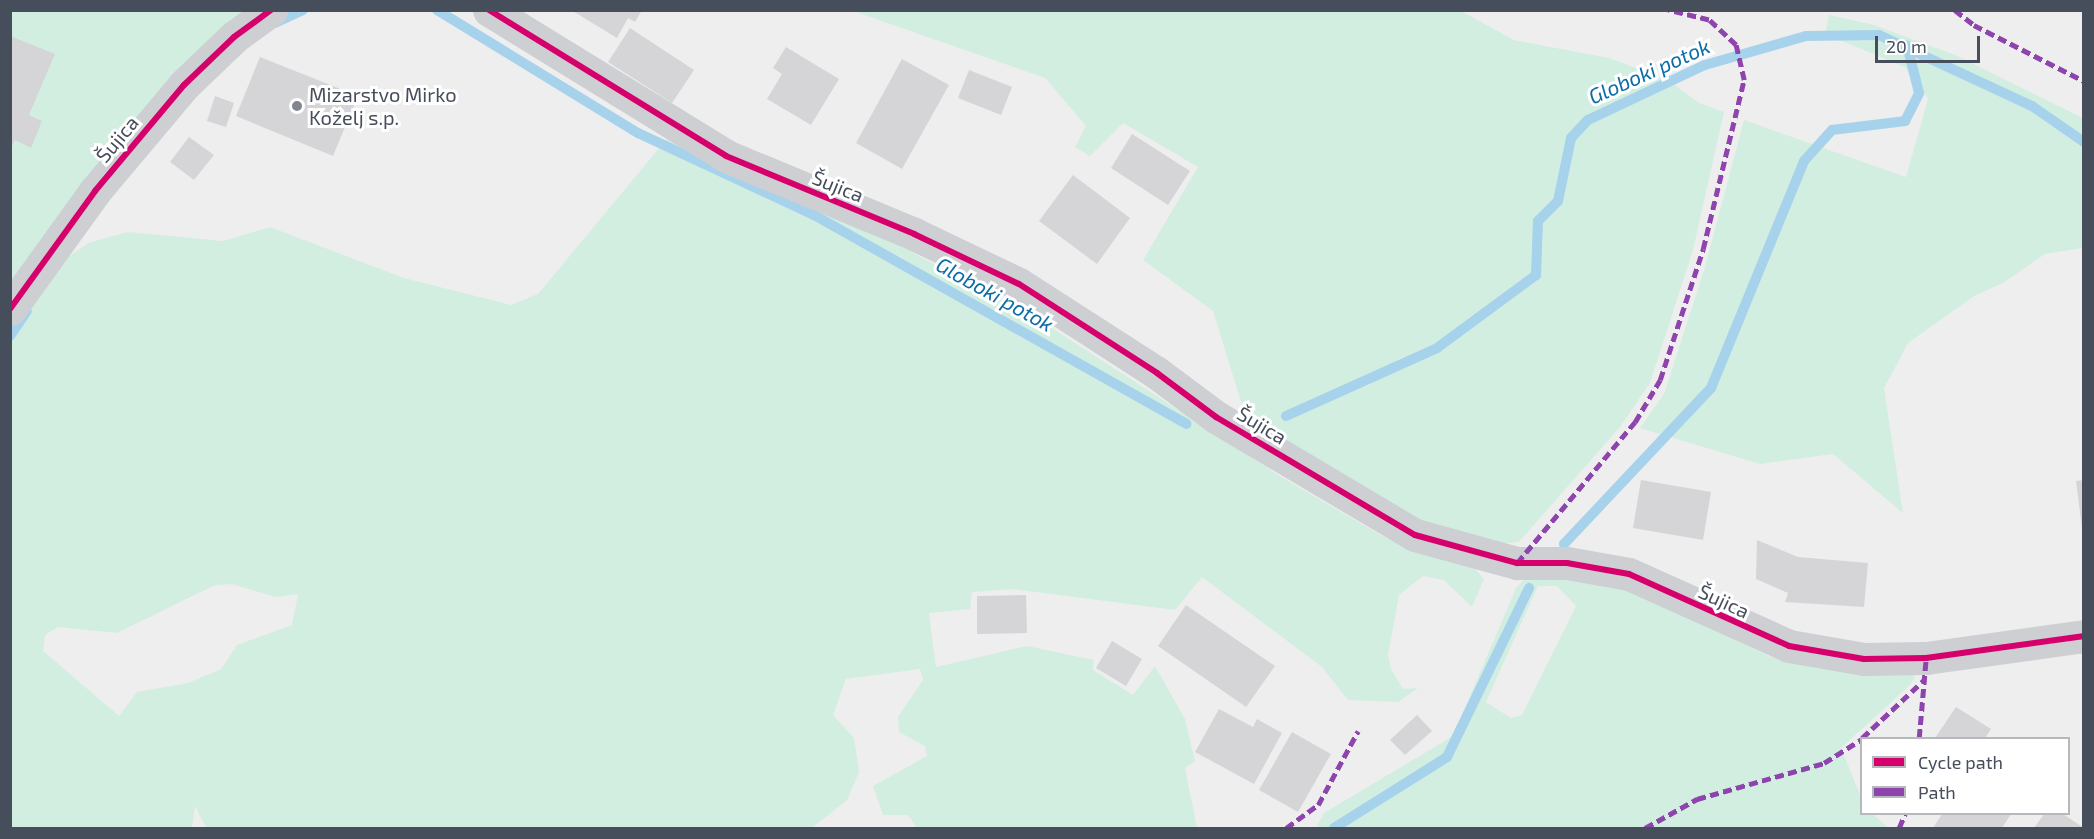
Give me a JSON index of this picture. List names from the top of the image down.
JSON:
{
  "streets": {
    "street": ["Šujica"]
  },
  "water": ["Globoki potok"],
  "places": ["Mizarstvo Mirko Koželj s.p."],
  "legend": ["Cycle path", "Path"],
  "scale_bar": "20 m"
}
